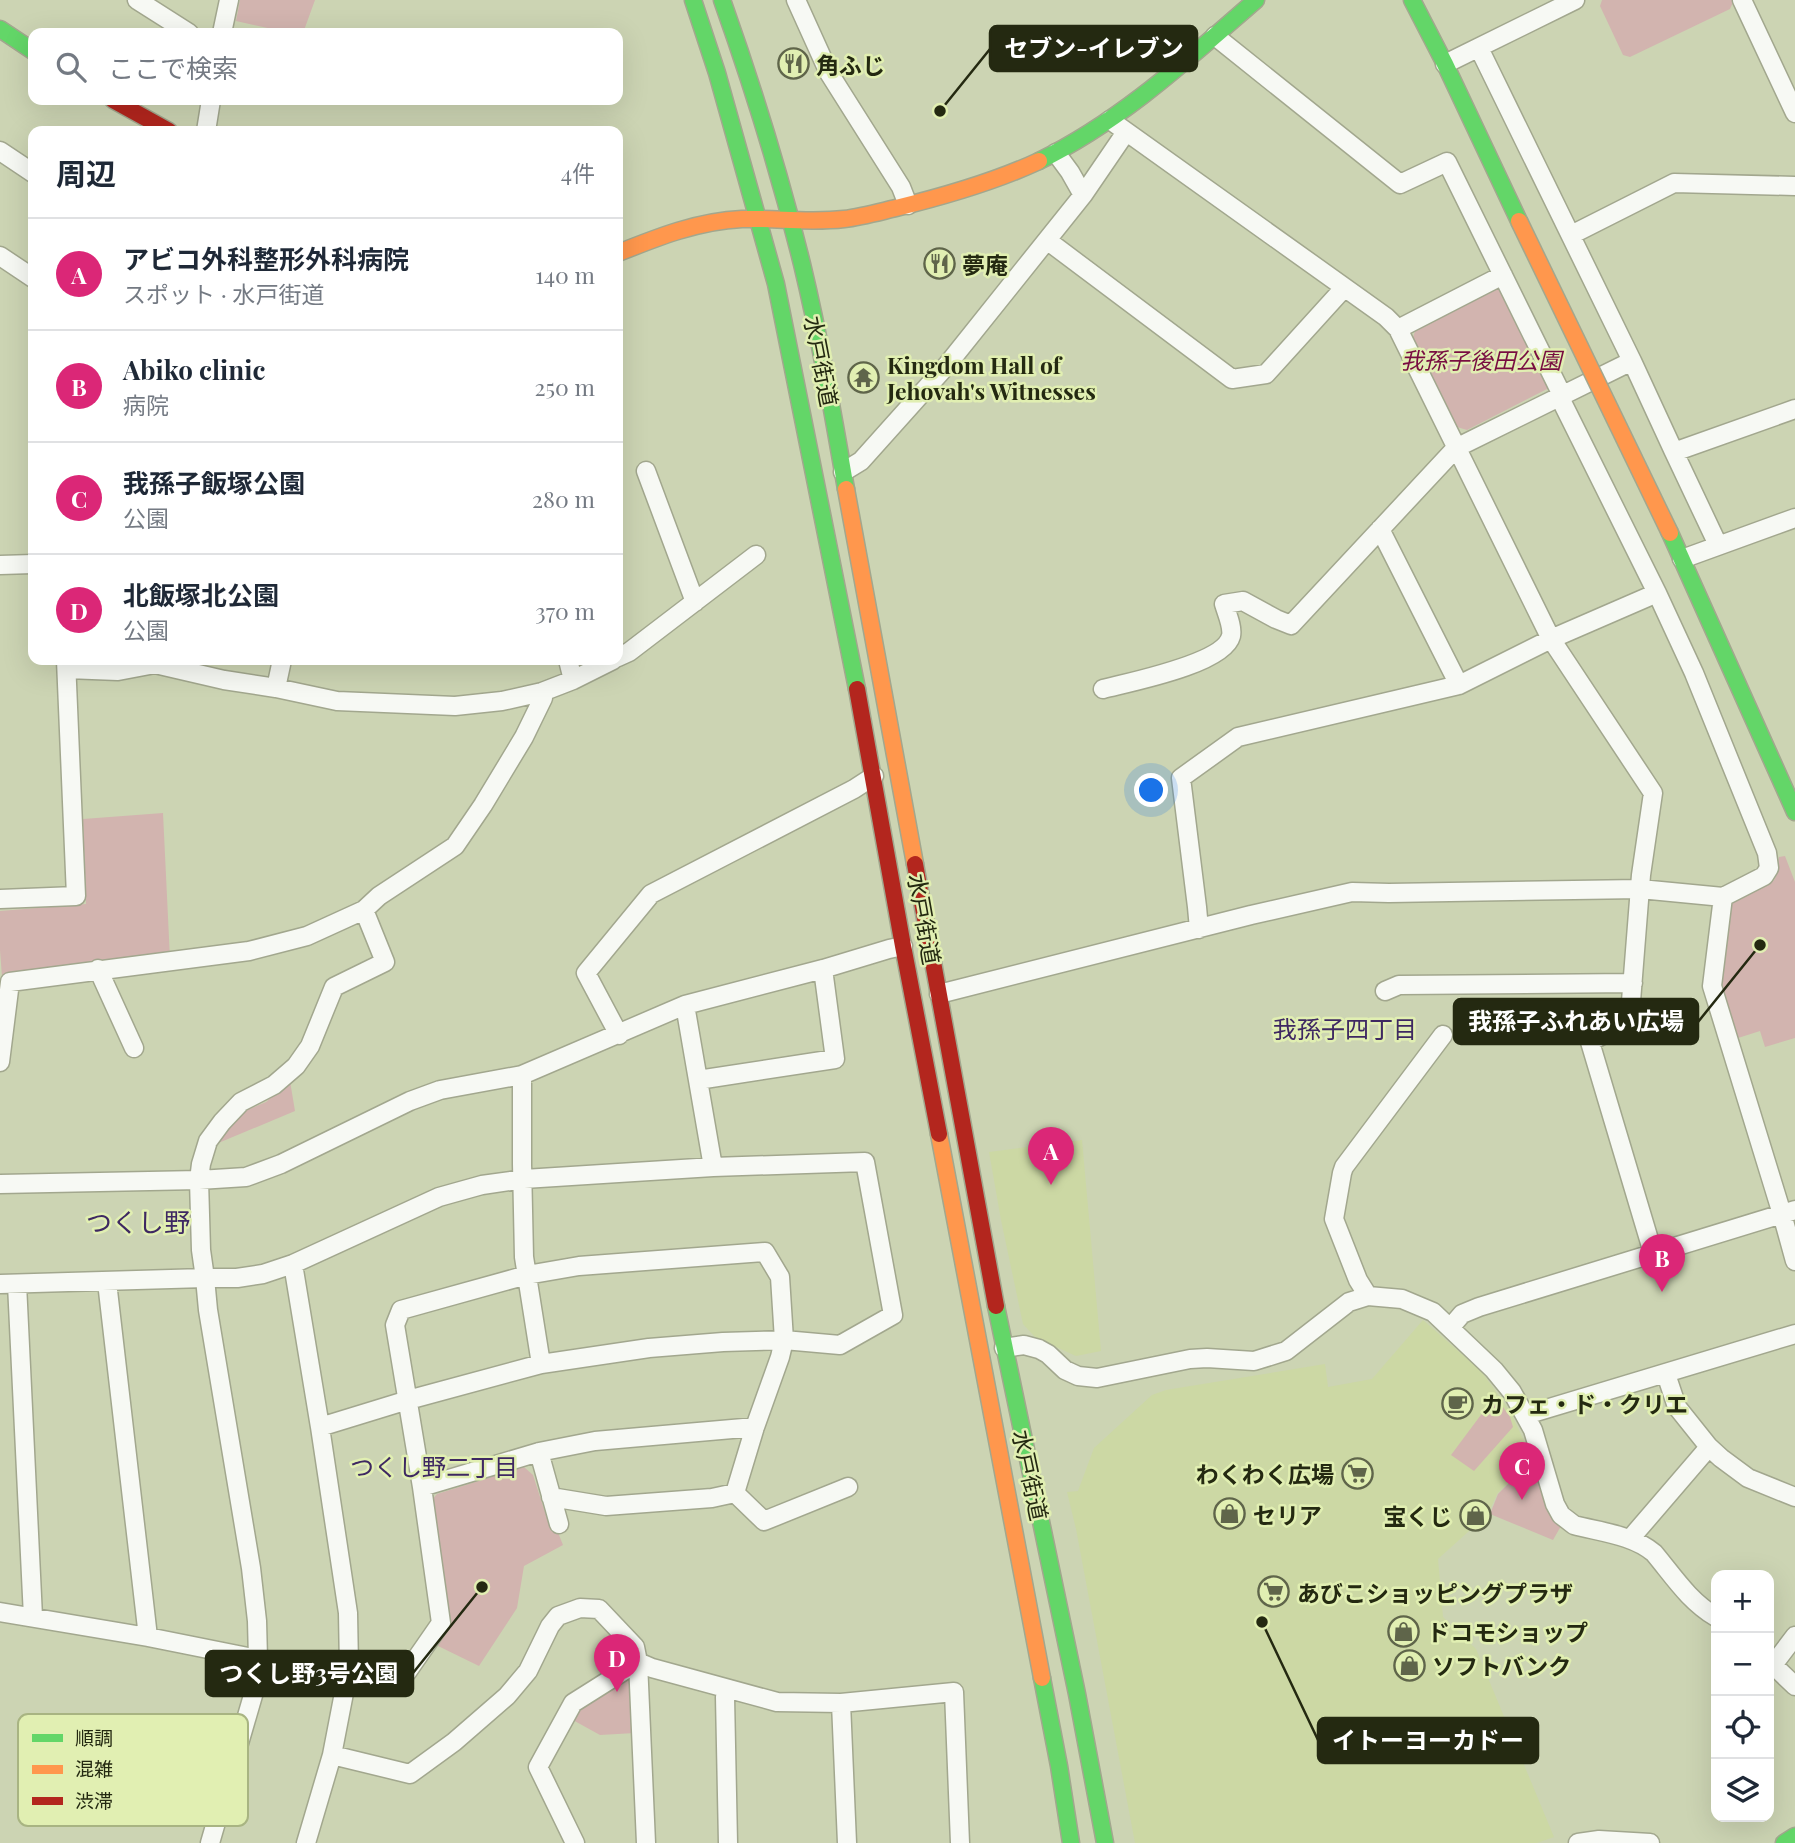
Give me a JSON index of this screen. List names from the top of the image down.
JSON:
{
  "streets": {
    "main road": ["水戸街道"]
  },
  "districts": ["我孫子四丁目", "つくし野", "つくし野二丁目"],
  "parks": ["我孫子後田公園"],
  "places": {
    "restaurant": ["角ふじ", "夢庵"],
    "other": [
      "セブン-イレブン",
      "我孫子ふれあい広場",
      "つくし野3号公園",
      "イトーヨーカドー"
    ],
    "temple": ["Kingdom Hall of Jehovah's Witnesses"],
    "cafe": ["カフェ・ド・クリエ"],
    "supermarket": ["わくわく広場", "あびこショッピングプラザ"],
    "shop": [
      "セリア",
      "宝くじ",
      "ドコモショップ",
      "ソフトバンク"
    ]
  },
  "legend": ["順調", "混雑", "渋滞"],
  "page": {
    "search": "ここで検索",
    "heading": ["周辺", "4件"],
    "list": [
      {
        "mark": "A",
        "name": "アビコ外科整形外科病院",
        "note": "スポット · 水戸街道",
        "value": "140 m"
      },
      {
        "mark": "B",
        "name": "Abiko clinic",
        "note": "病院",
        "value": "250 m"
      },
      {
        "mark": "C",
        "name": "我孫子飯塚公園",
        "note": "公園",
        "value": "280 m"
      },
      {
        "mark": "D",
        "name": "北飯塚北公園",
        "note": "公園",
        "value": "370 m"
      }
    ],
    "pins": [
      "A",
      "B",
      "C",
      "D"
    ],
    "map_buttons": ["+", "−"]
  }
}
